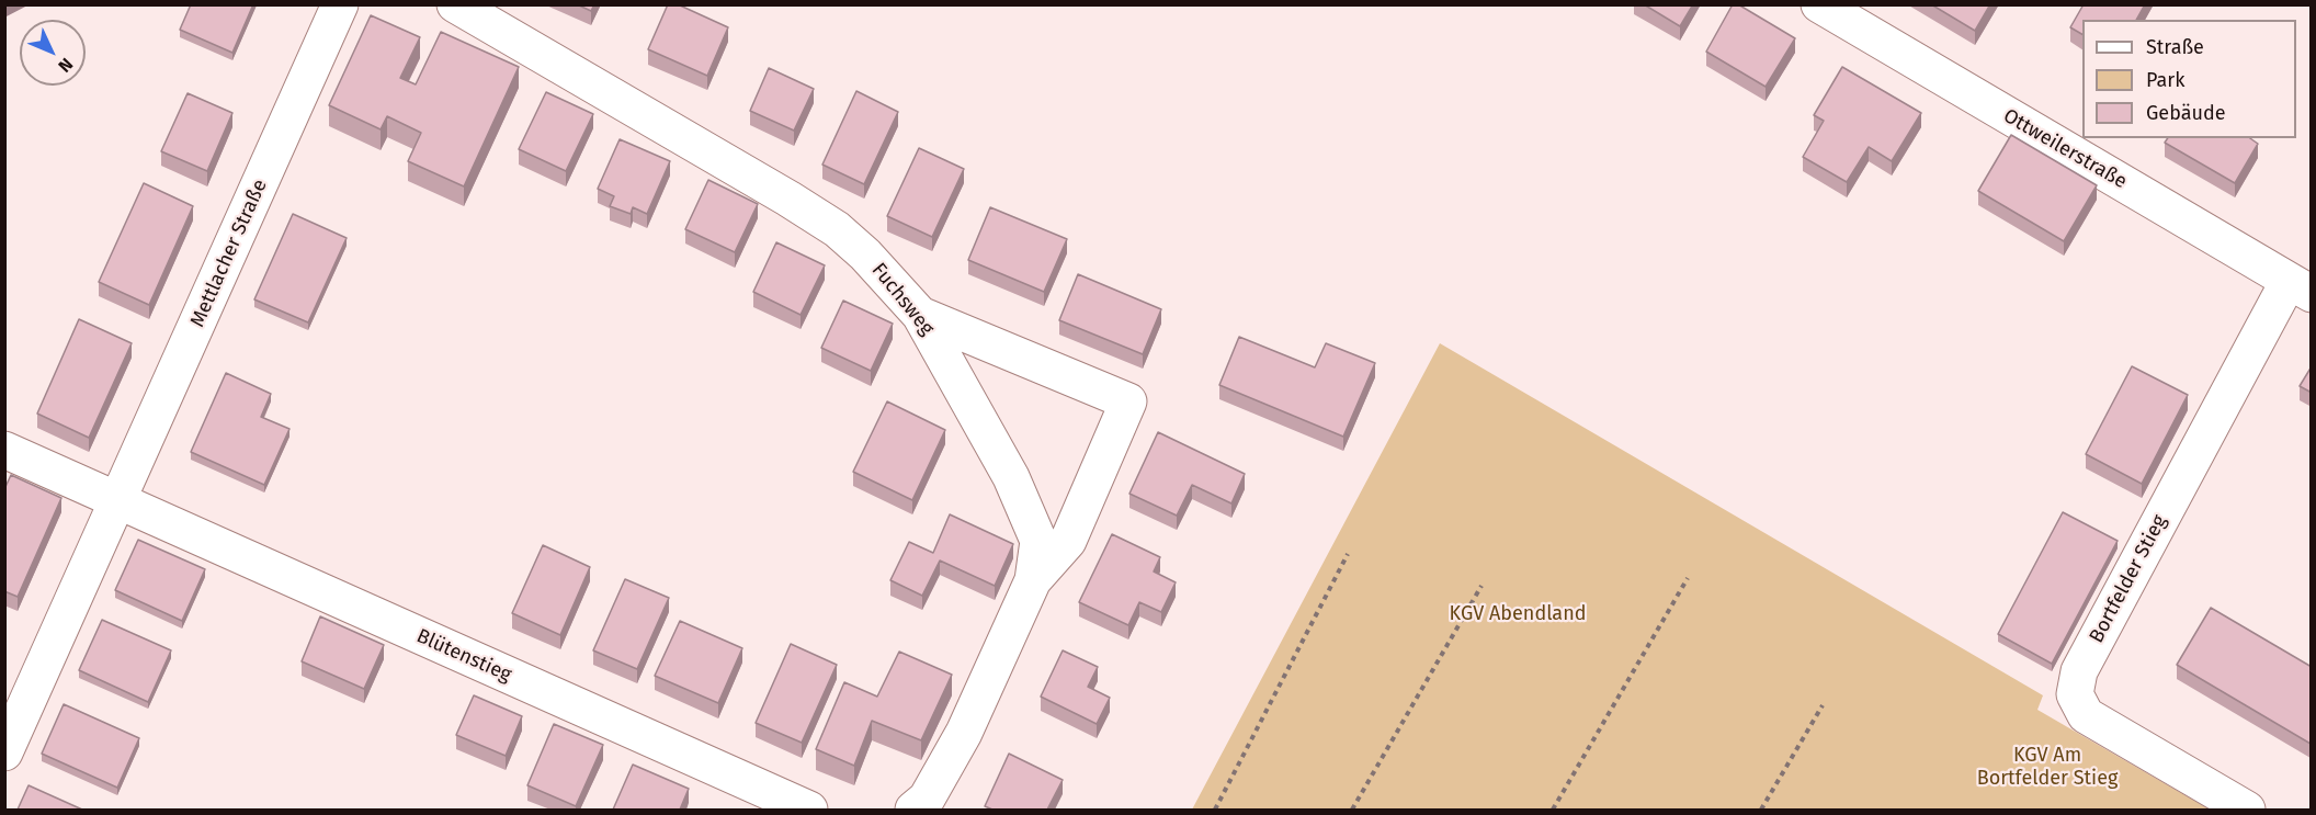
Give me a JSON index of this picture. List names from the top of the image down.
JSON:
{
  "streets": {
    "street": [
      "Ottweilerstraße",
      "Mettlacher Straße",
      "Fuchsweg",
      "Bortfelder Stieg",
      "Blütenstieg"
    ]
  },
  "crossings": [
    ["Ottweilerstraße", "Bortfelder Stieg"],
    ["Mettlacher Straße", "Blütenstieg"]
  ],
  "parks": ["KGV Abendland", "KGV Am Bortfelder Stieg"],
  "legend": ["Straße", "Park", "Gebäude"],
  "north": "bottom right"
}
